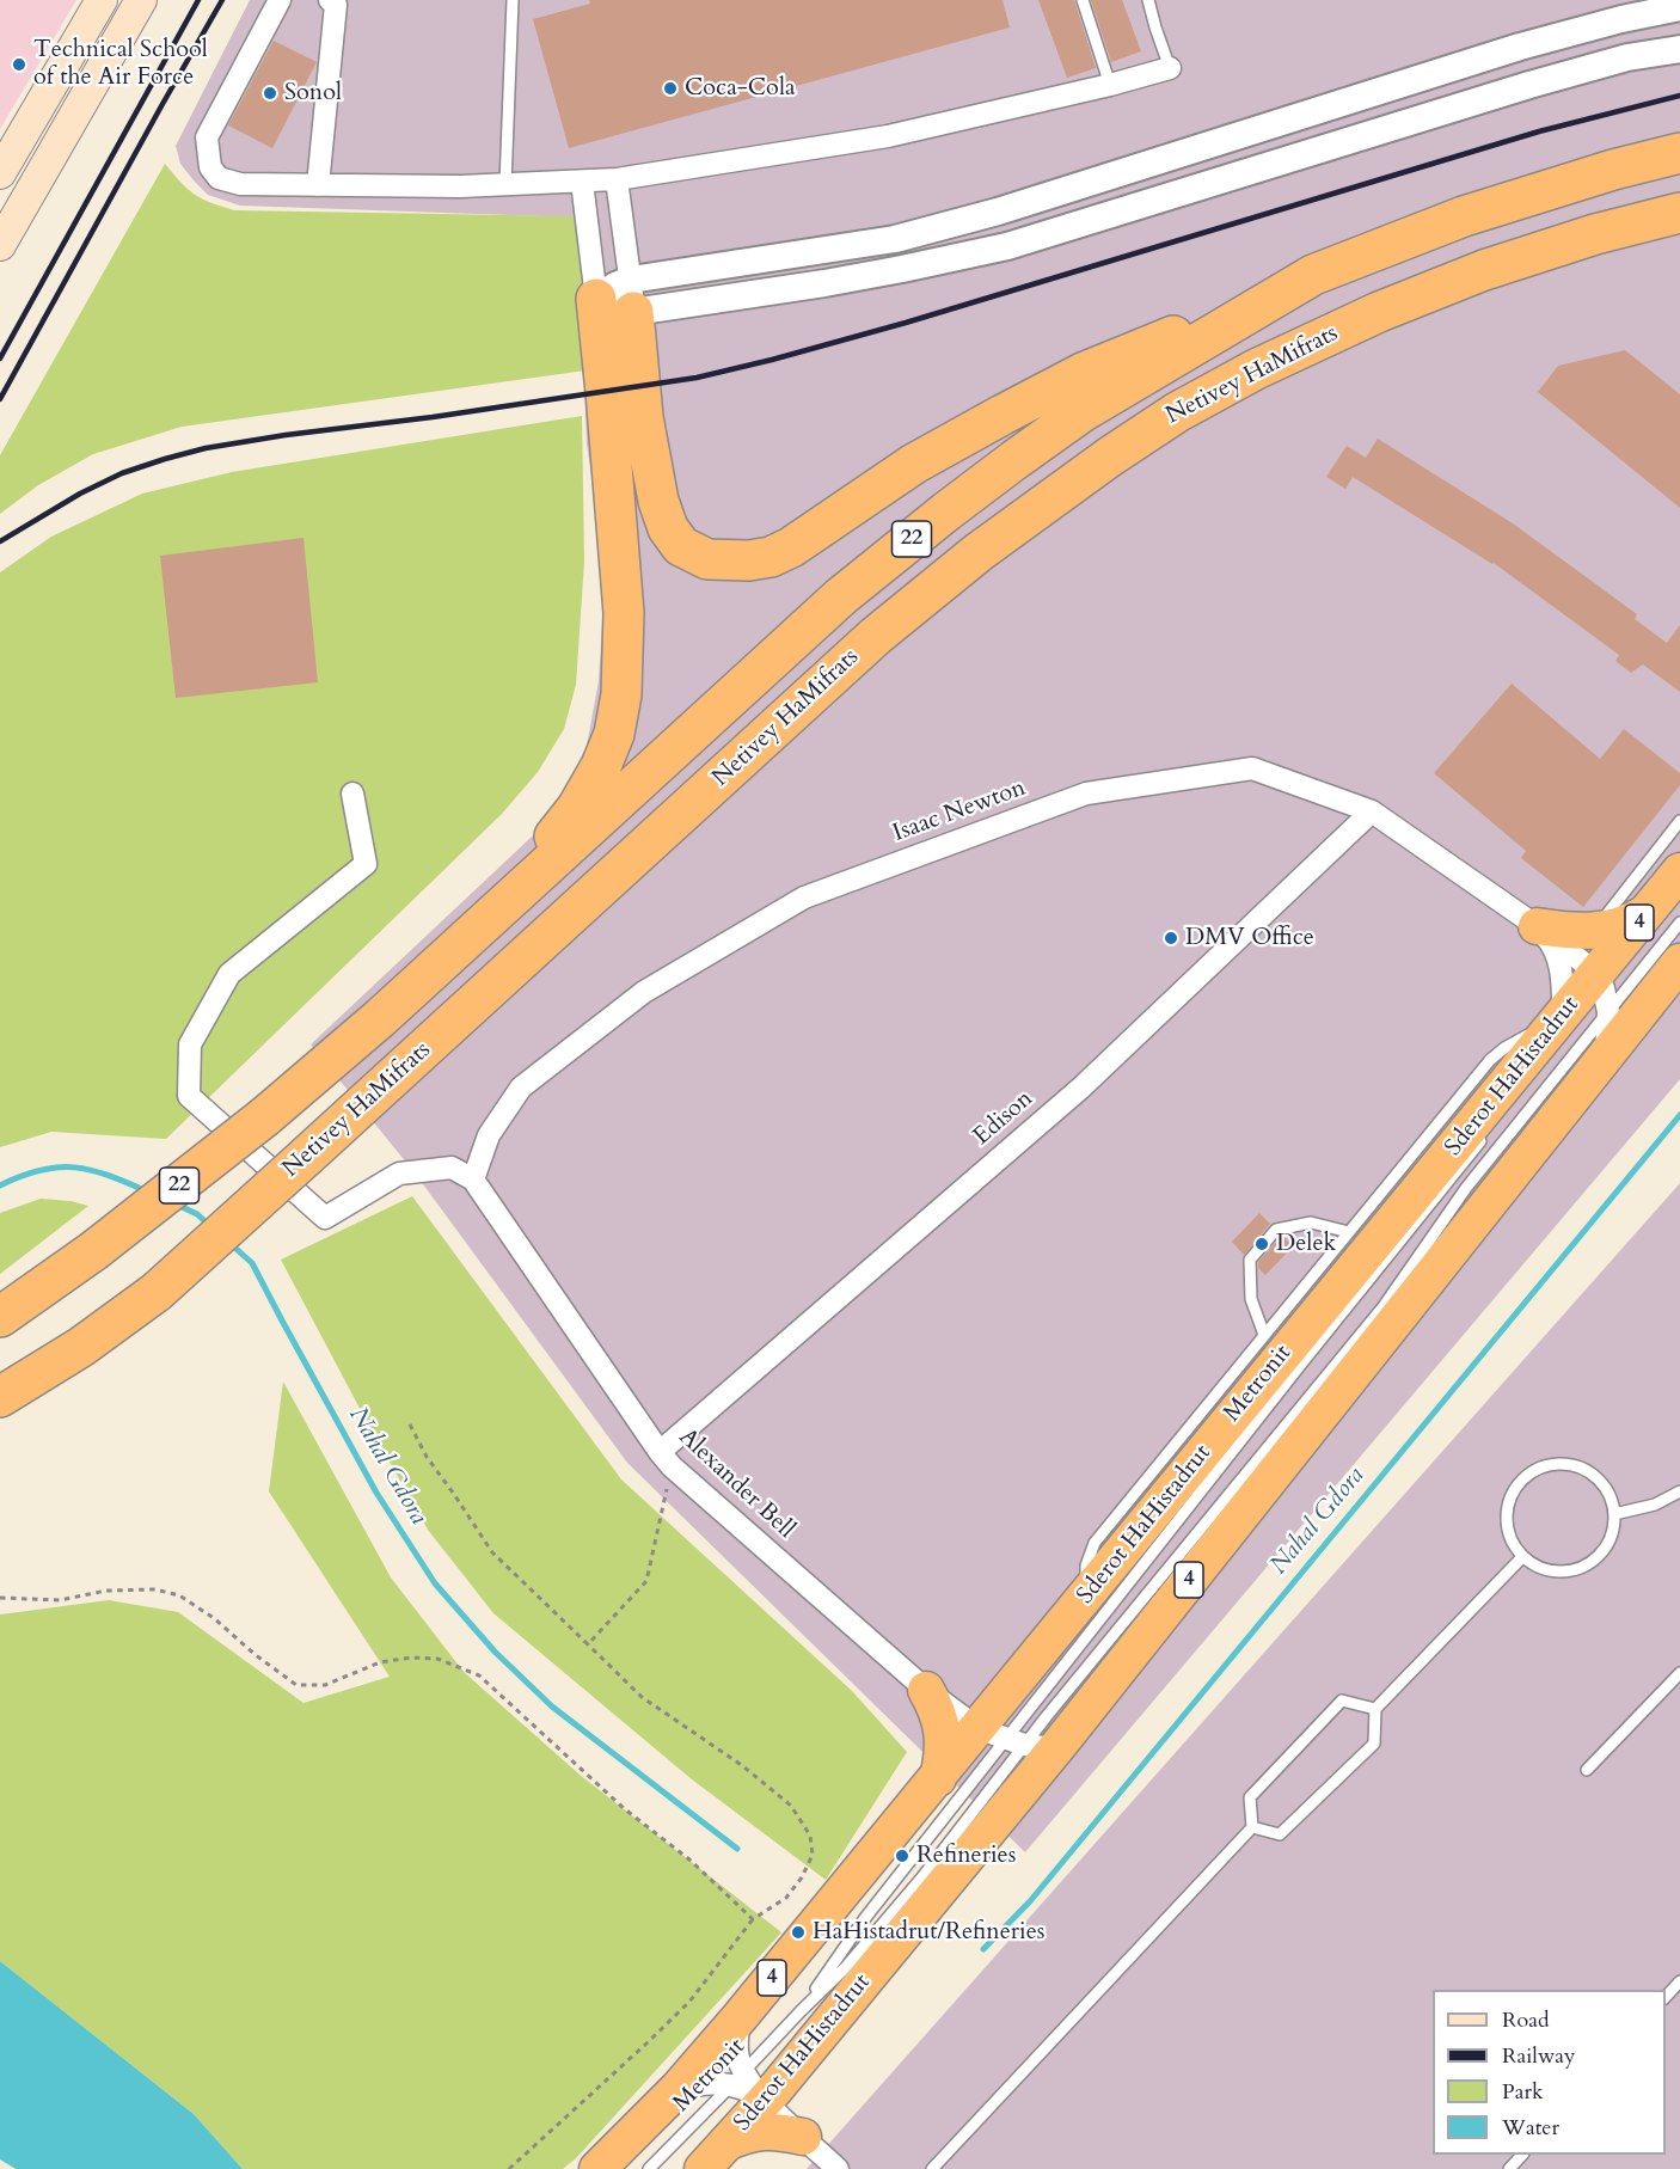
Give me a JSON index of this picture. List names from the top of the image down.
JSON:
{
  "streets": {
    "highway": [
      "Netivey HaMifrats",
      "22",
      "4",
      "Sderot HaHistadrut"
    ],
    "street": ["Isaac Newton", "Edison", "Alexander Bell"],
    "lane": ["Metronit"]
  },
  "crossings": [
    ["Isaac Newton", "Sderot HaHistadrut"],
    ["Isaac Newton", "Edison"],
    ["Isaac Newton", "Metronit"],
    ["Isaac Newton", "Alexander Bell"],
    ["Sderot HaHistadrut", "Metronit"],
    ["Sderot HaHistadrut", "Alexander Bell"],
    ["Edison", "Alexander Bell"],
    ["Metronit", "Alexander Bell"]
  ],
  "water": ["Nahal Gdora"],
  "places": [
    "Technical School of the Air Force",
    "Coca-Cola",
    "Sonol",
    "DMV Office",
    "Delek",
    "Refineries",
    "HaHistadrut/Refineries"
  ],
  "legend": [
    "Road",
    "Railway",
    "Park",
    "Water"
  ]
}
